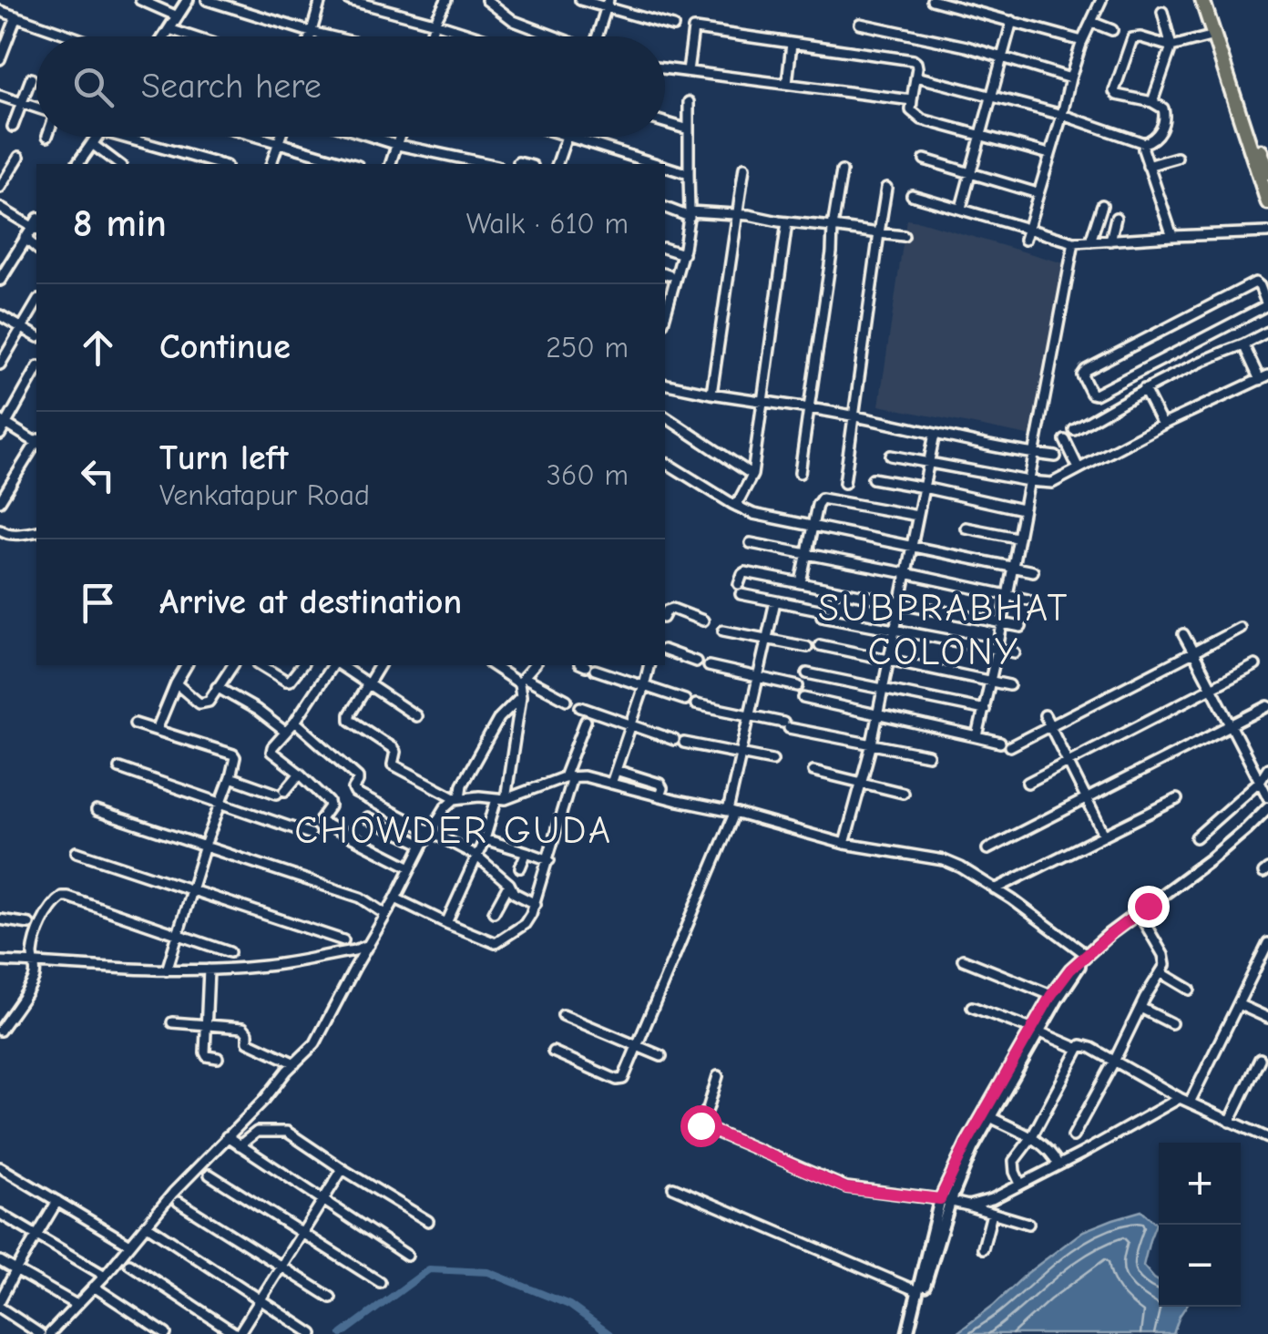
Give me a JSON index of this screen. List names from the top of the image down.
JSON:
{
  "districts": ["SUBPRABHAT COLONY", "CHOWDER GUDA"],
  "page": {
    "search": "Search here",
    "heading": ["8 min", "Walk · 610 m"],
    "list": [
      ["Continue", "250 m"],
      ["Turn left", "Venkatapur Road", "360 m"],
      "Arrive at destination"
    ],
    "map_buttons": ["+", "−"]
  }
}
